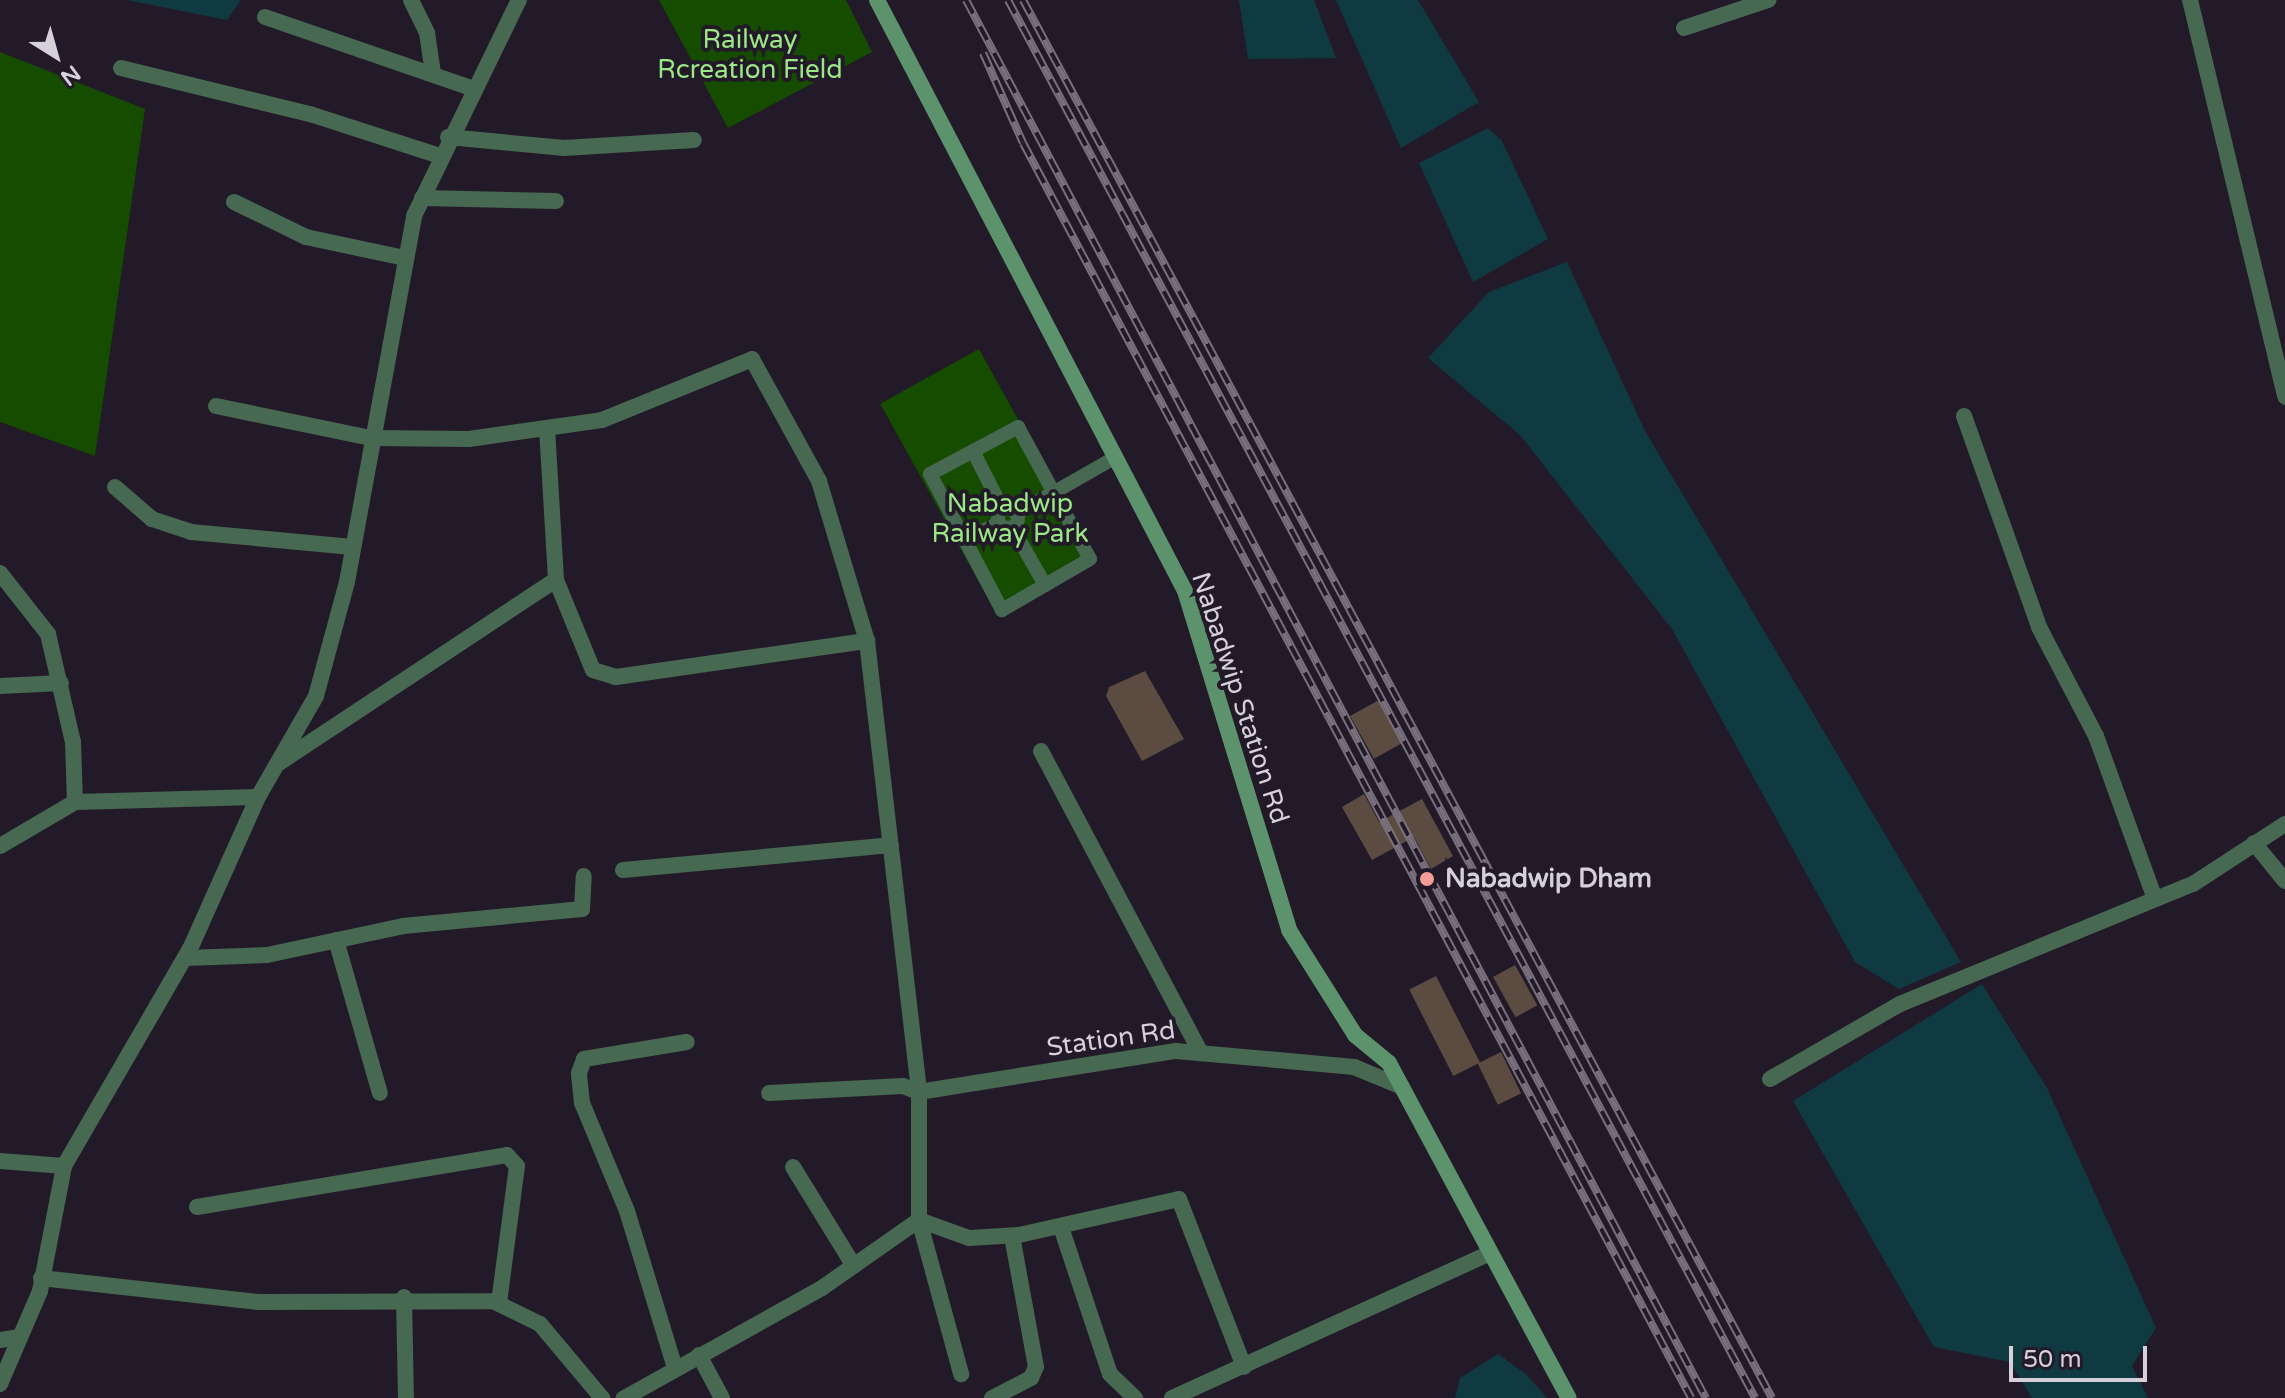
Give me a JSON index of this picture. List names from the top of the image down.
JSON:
{
  "streets": {
    "main road": ["Nabadwip Station Rd"],
    "street": ["Station Rd"]
  },
  "crossings": [
    ["Nabadwip Station Rd", "Station Rd"]
  ],
  "parks": ["Railway Rcreation Field", "Nabadwip Railway Park"],
  "places": ["Nabadwip Dham"],
  "scale_bar": "50 m",
  "north": "bottom right"
}
